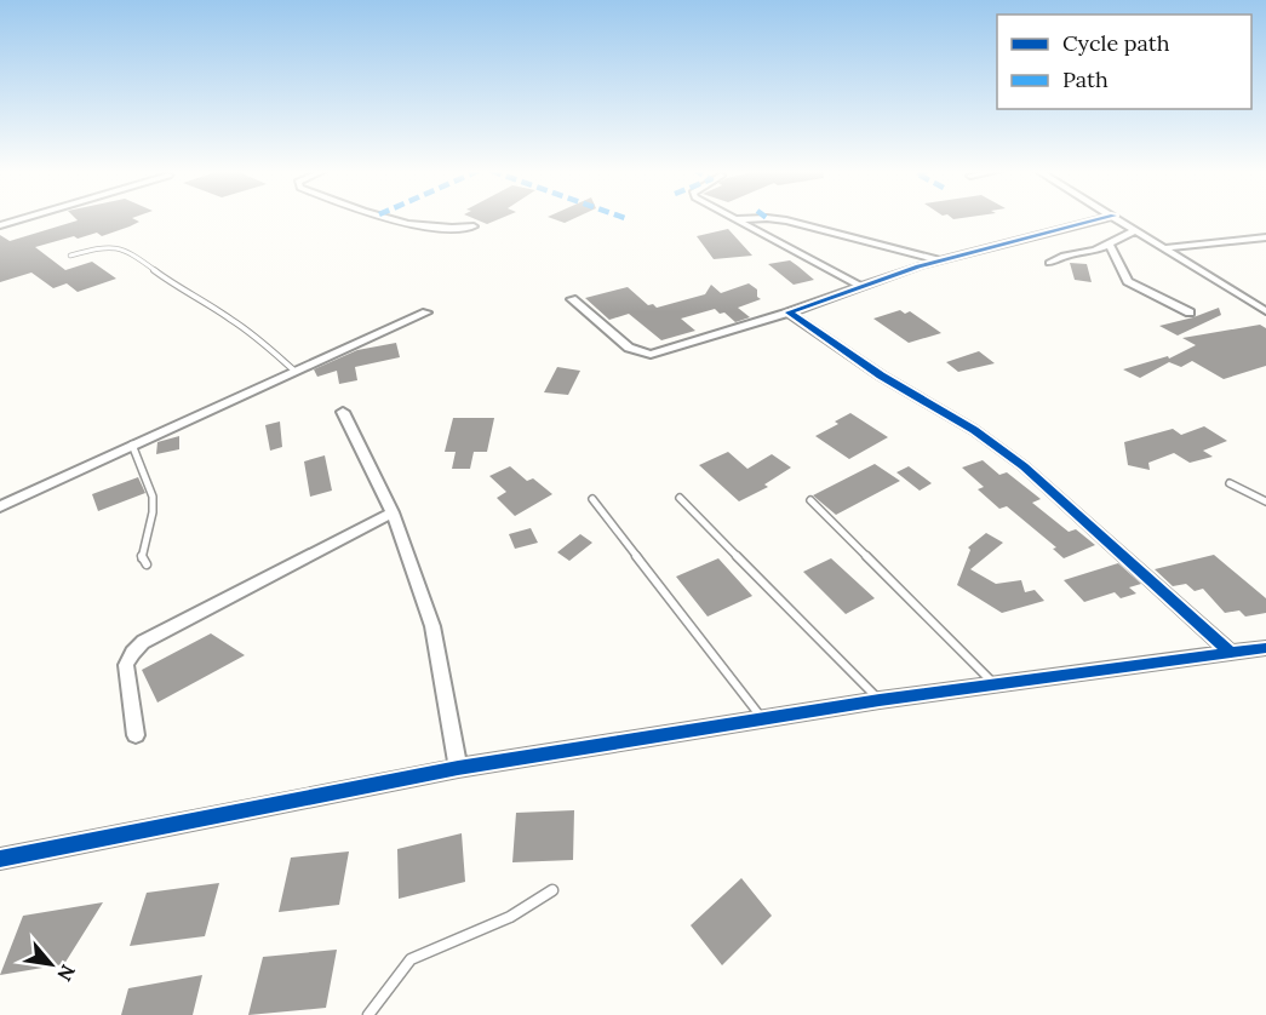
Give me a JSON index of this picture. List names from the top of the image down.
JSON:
{
  "legend": ["Cycle path", "Path"],
  "north": "bottom right"
}
